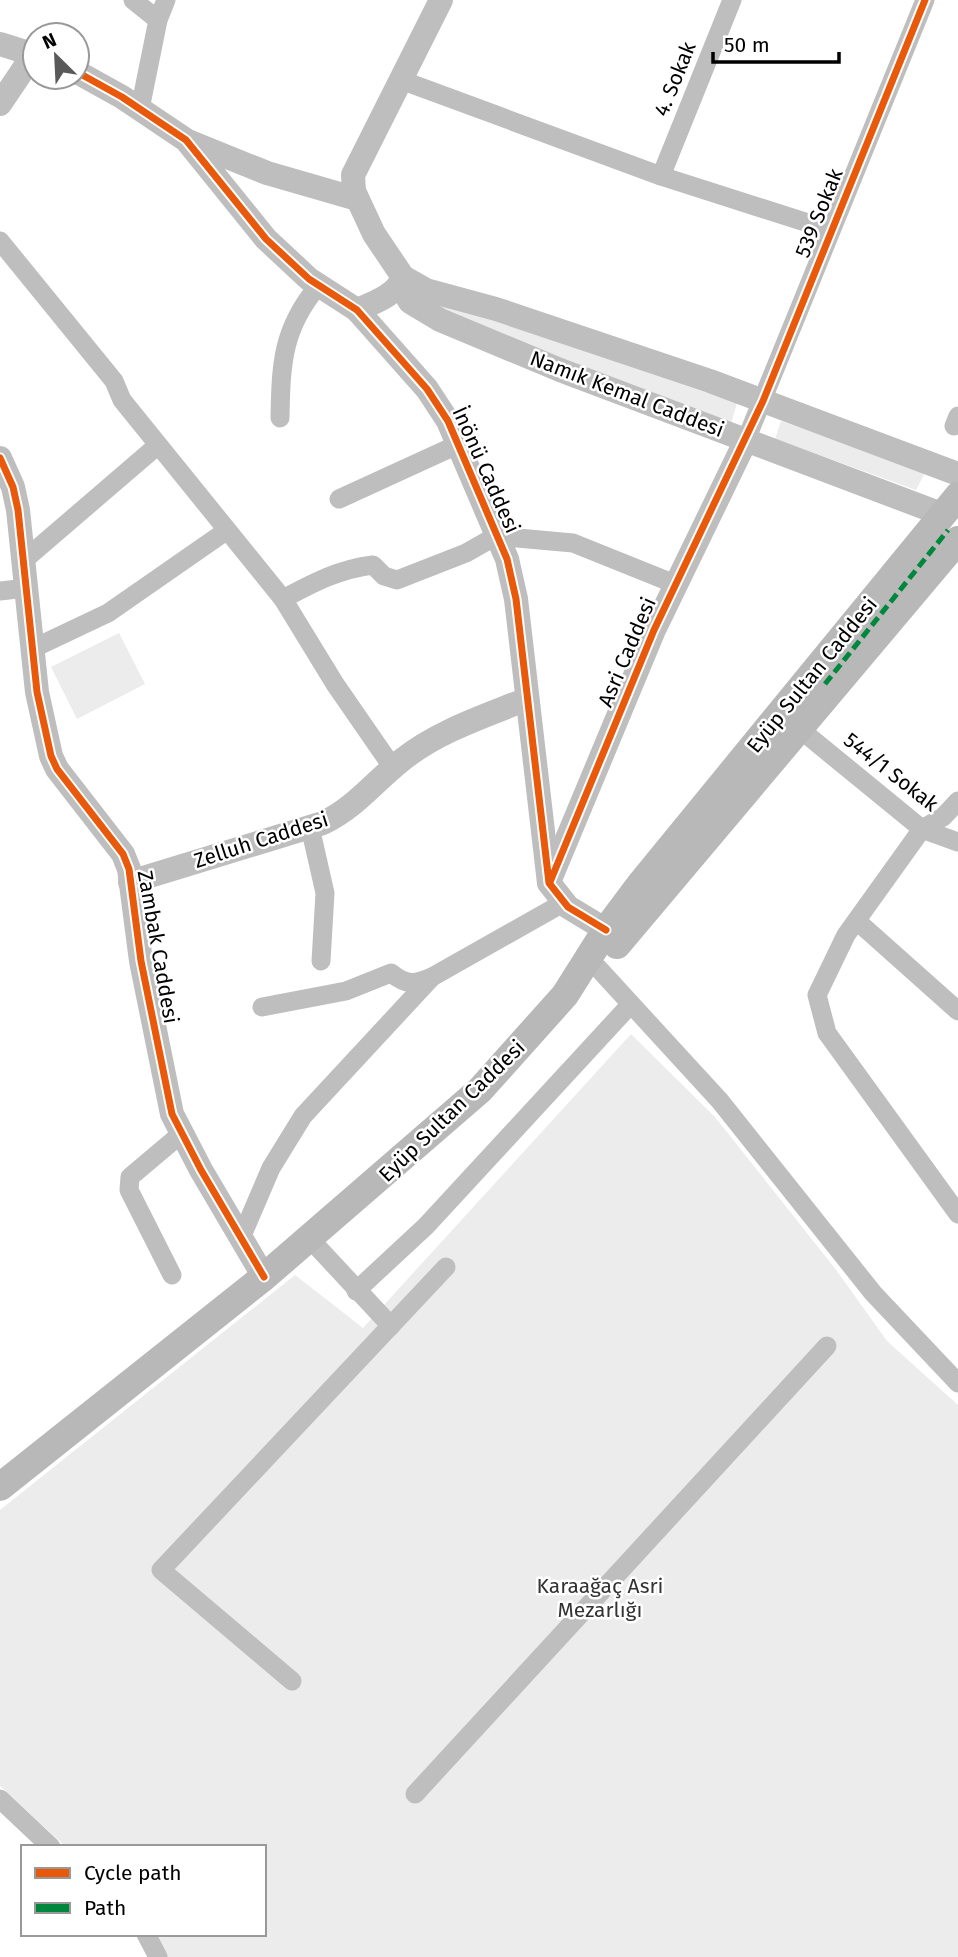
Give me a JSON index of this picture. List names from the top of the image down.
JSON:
{
  "streets": {
    "main road": ["Eyüp Sultan Caddesi"],
    "street": [
      "4. Sokak",
      "539 Sokak",
      "Namık Kemal Caddesi",
      "İnönü Caddesi",
      "Asri Caddesi",
      "544/1 Sokak",
      "Zelluh Caddesi",
      "Zambak Caddesi"
    ]
  },
  "crossings": [
    ["539 Sokak", "Namık Kemal Caddesi"],
    ["539 Sokak", "Asri Caddesi"],
    ["Namık Kemal Caddesi", "Asri Caddesi"],
    ["Namık Kemal Caddesi", "Eyüp Sultan Caddesi"],
    ["İnönü Caddesi", "Asri Caddesi"],
    ["İnönü Caddesi", "Zelluh Caddesi"],
    ["Eyüp Sultan Caddesi", "Zambak Caddesi"],
    ["Zelluh Caddesi", "Zambak Caddesi"]
  ],
  "parks": ["Karaağaç Asri Mezarlığı"],
  "legend": ["Cycle path", "Path"],
  "scale_bar": "50 m",
  "north": "top left"
}
